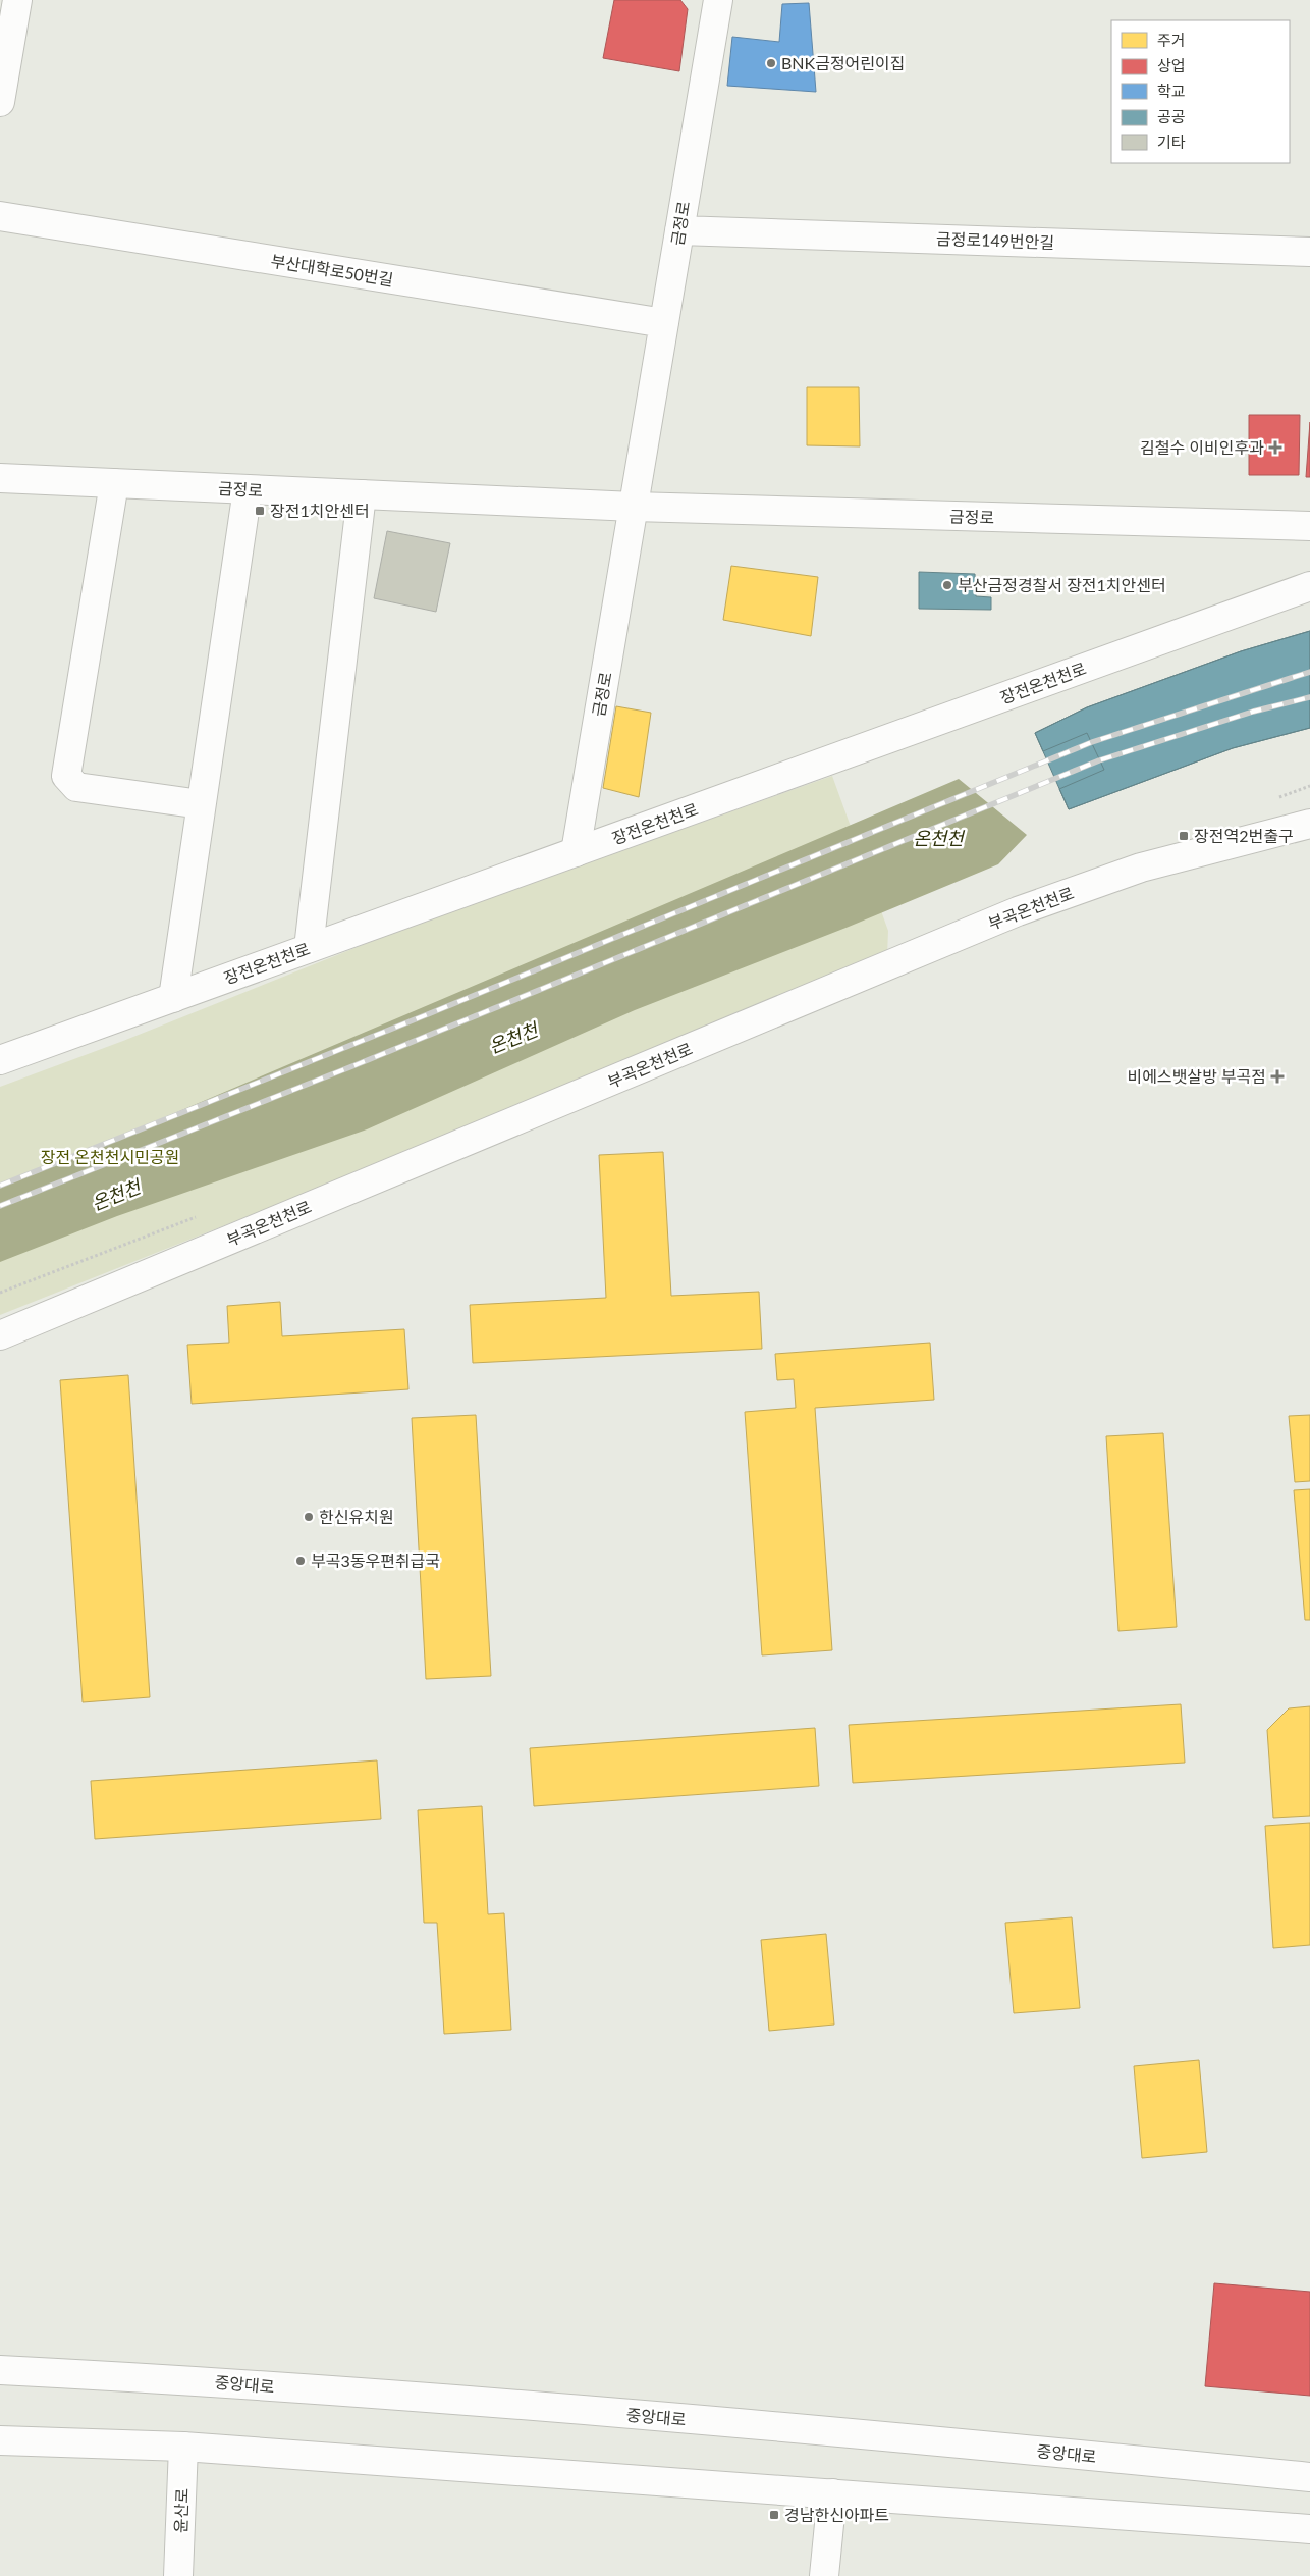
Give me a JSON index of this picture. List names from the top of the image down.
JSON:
{
  "streets": {
    "main road": [
      "금정로",
      "금정로149번안길",
      "부산대학로50번길",
      "장전온천천로",
      "부곡온천천로",
      "중앙대로",
      "윤산로"
    ]
  },
  "crossings": [
    ["금정로", "금정로149번안길"],
    ["금정로", "부산대학로50번길"],
    ["금정로", "장전온천천로"]
  ],
  "water": ["온천천"],
  "parks": ["장전 온천천시민공원"],
  "places": {
    "other": [
      "BNK금정어린이집",
      "부산금정경찰서 장전1치안센터",
      "한신유치원",
      "부곡3동우편취급국"
    ],
    "health": ["김철수 이비인후과", "비에스뱃살방 부곡점"],
    "transit": ["장전1치안센터", "장전역2번출구", "경남한신아파트"]
  },
  "legend": [
    "주거",
    "상업",
    "학교",
    "공공",
    "기타"
  ]
}
